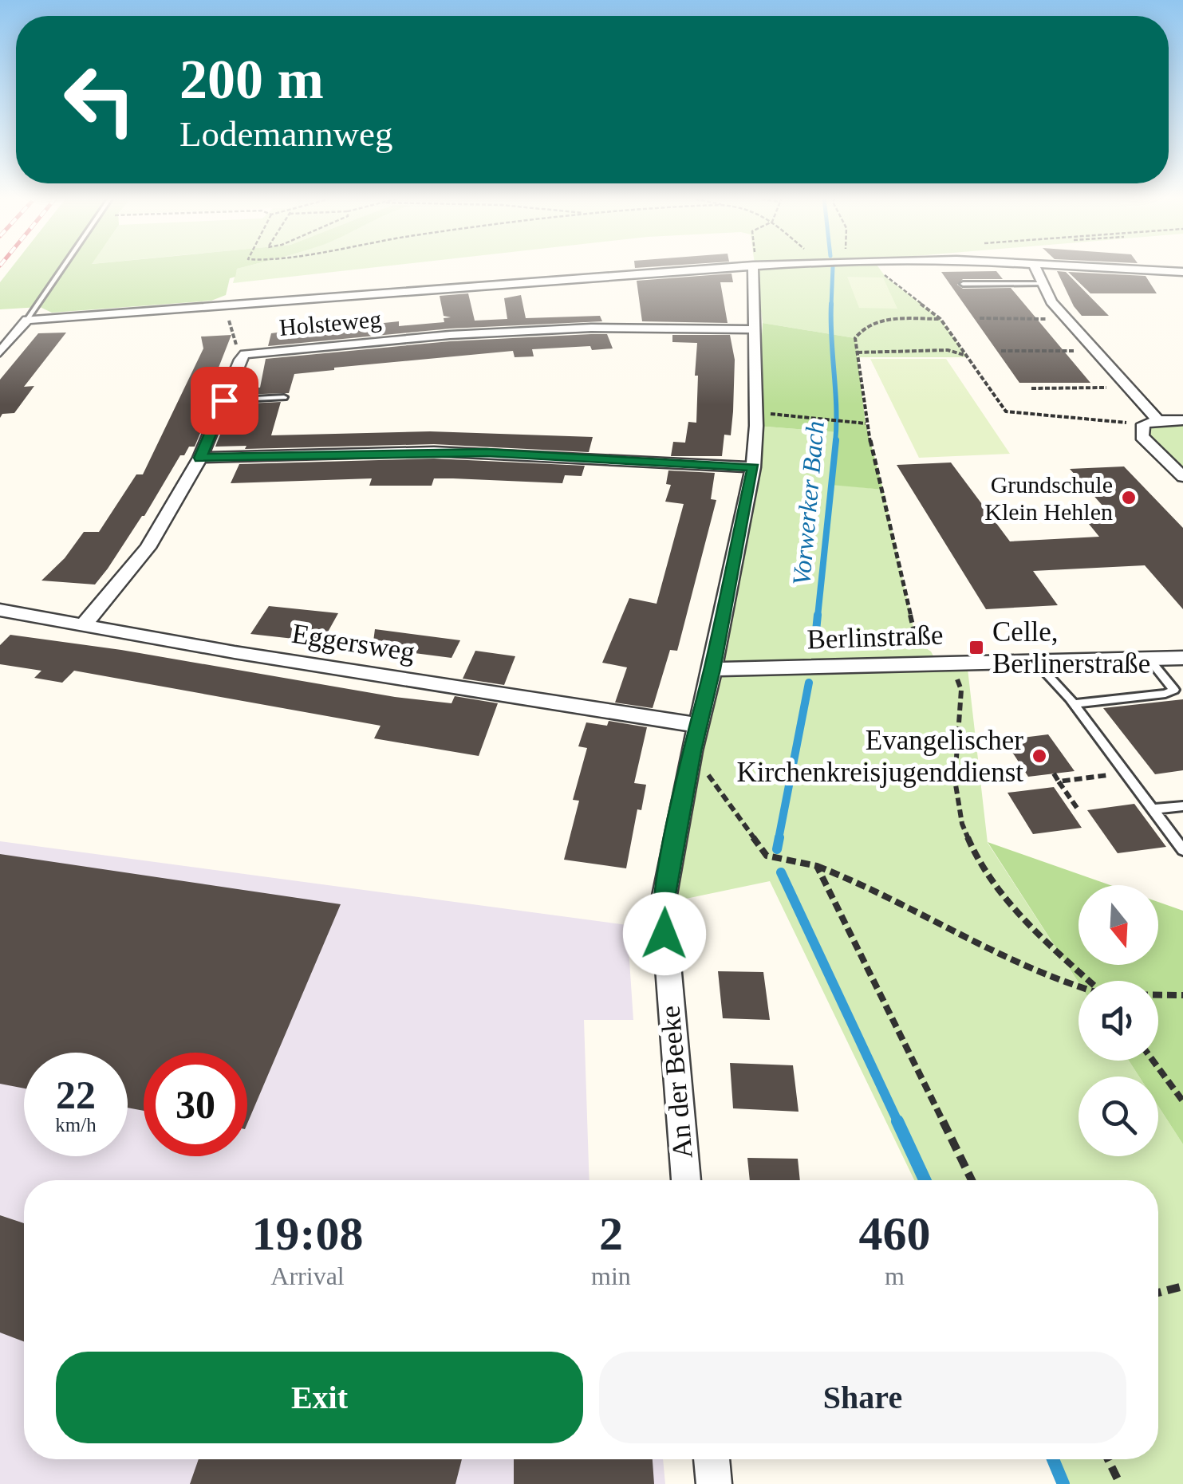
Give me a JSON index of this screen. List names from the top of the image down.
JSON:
{
  "streets": {
    "street": [
      "Holsteweg",
      "Berlinstraße",
      "Eggersweg",
      "An der Beeke"
    ]
  },
  "crossings": [
    ["Holsteweg", "An der Beeke"],
    ["Berlinstraße", "An der Beeke"],
    ["Eggersweg", "An der Beeke"]
  ],
  "water": ["Vorwerker Bach"],
  "places": {
    "other": ["Grundschule Klein Hehlen", "Evangelischer Kirchenkreisjugenddienst"],
    "transit": ["Celle, Berlinerstraße"]
  },
  "north": "bottom",
  "page": {
    "turn": ["200 m", "Lodemannweg"],
    "speed": "22 km/h",
    "limit": "30",
    "eta": [
      "19:08",
      "Arrival",
      "2",
      "min",
      "460",
      "m"
    ],
    "buttons": ["Exit", "Share"]
  }
}
